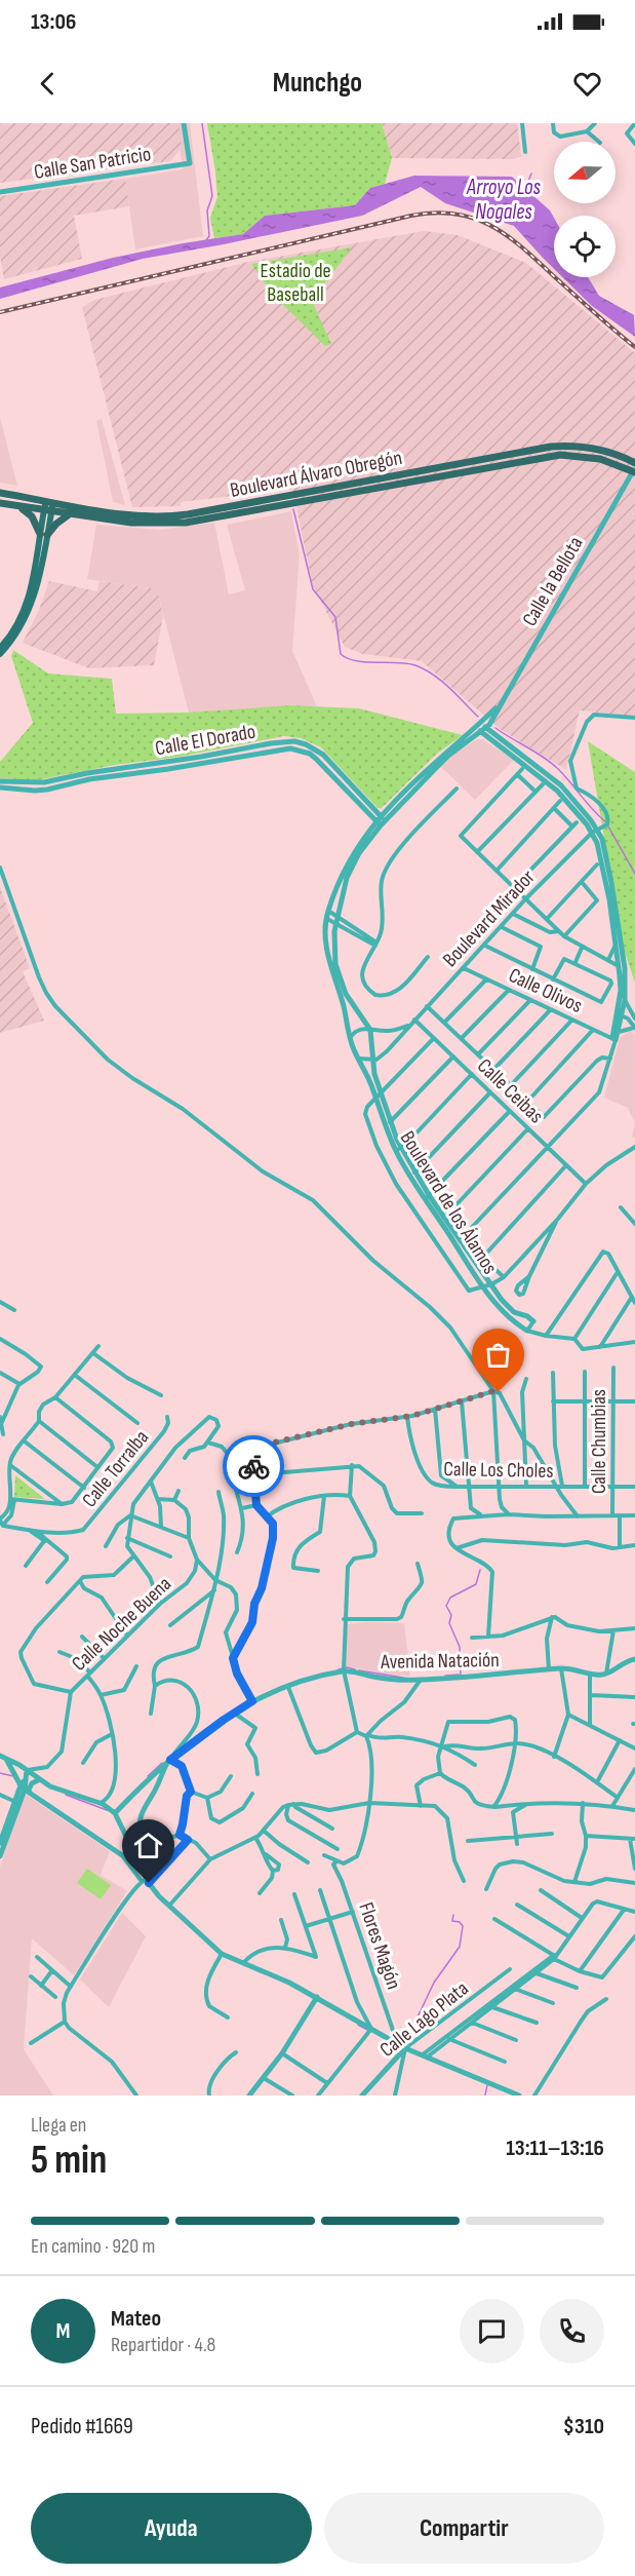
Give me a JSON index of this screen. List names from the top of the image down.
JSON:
{
  "streets": {
    "highway": ["Boulevard Álvaro Obregón"],
    "street": [
      "Calle San Patricio",
      "Calle la Bellota",
      "Calle El Dorado",
      "Boulevard Mirador",
      "Calle Olivos",
      "Calle Ceibas",
      "Boulevard de los Álamos",
      "Calle Chumbias",
      "Calle Torralba",
      "Calle Los Choles",
      "Calle Noche Buena",
      "Avenida Natación",
      "Flores Magón",
      "Calle Lago Plata"
    ]
  },
  "crossings": [
    ["Boulevard Álvaro Obregón", "Calle la Bellota"],
    ["Calle la Bellota", "Boulevard de los Álamos"],
    ["Calle El Dorado", "Boulevard de los Álamos"],
    ["Boulevard Mirador", "Calle Olivos"],
    ["Boulevard Mirador", "Calle Ceibas"],
    ["Boulevard Mirador", "Boulevard de los Álamos"],
    ["Calle Chumbias", "Calle Los Choles"]
  ],
  "water": ["Arroyo Los Nogales"],
  "parks": ["Estadio de Baseball"],
  "north": "left",
  "page": {
    "status": "13:06",
    "header": "Munchgo",
    "heading": ["5 min", "Llega en", "13:11–13:16"],
    "panel": [
      "Mateo",
      "Repartidor · 4.8",
      "Pedido #1669",
      "$310"
    ],
    "bar": "En camino · 920 m",
    "round": "M",
    "buttons": ["Ayuda", "Compartir"]
  }
}
